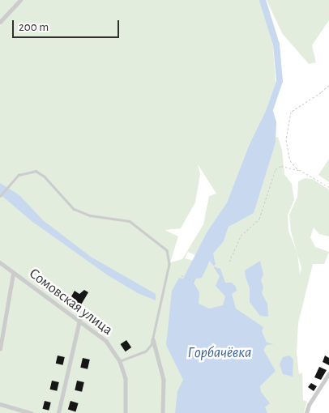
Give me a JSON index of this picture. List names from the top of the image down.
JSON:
{
  "streets": {
    "street": ["Сомовская улица"]
  },
  "water": ["Горбачёвка"],
  "scale_bar": "200 m"
}
